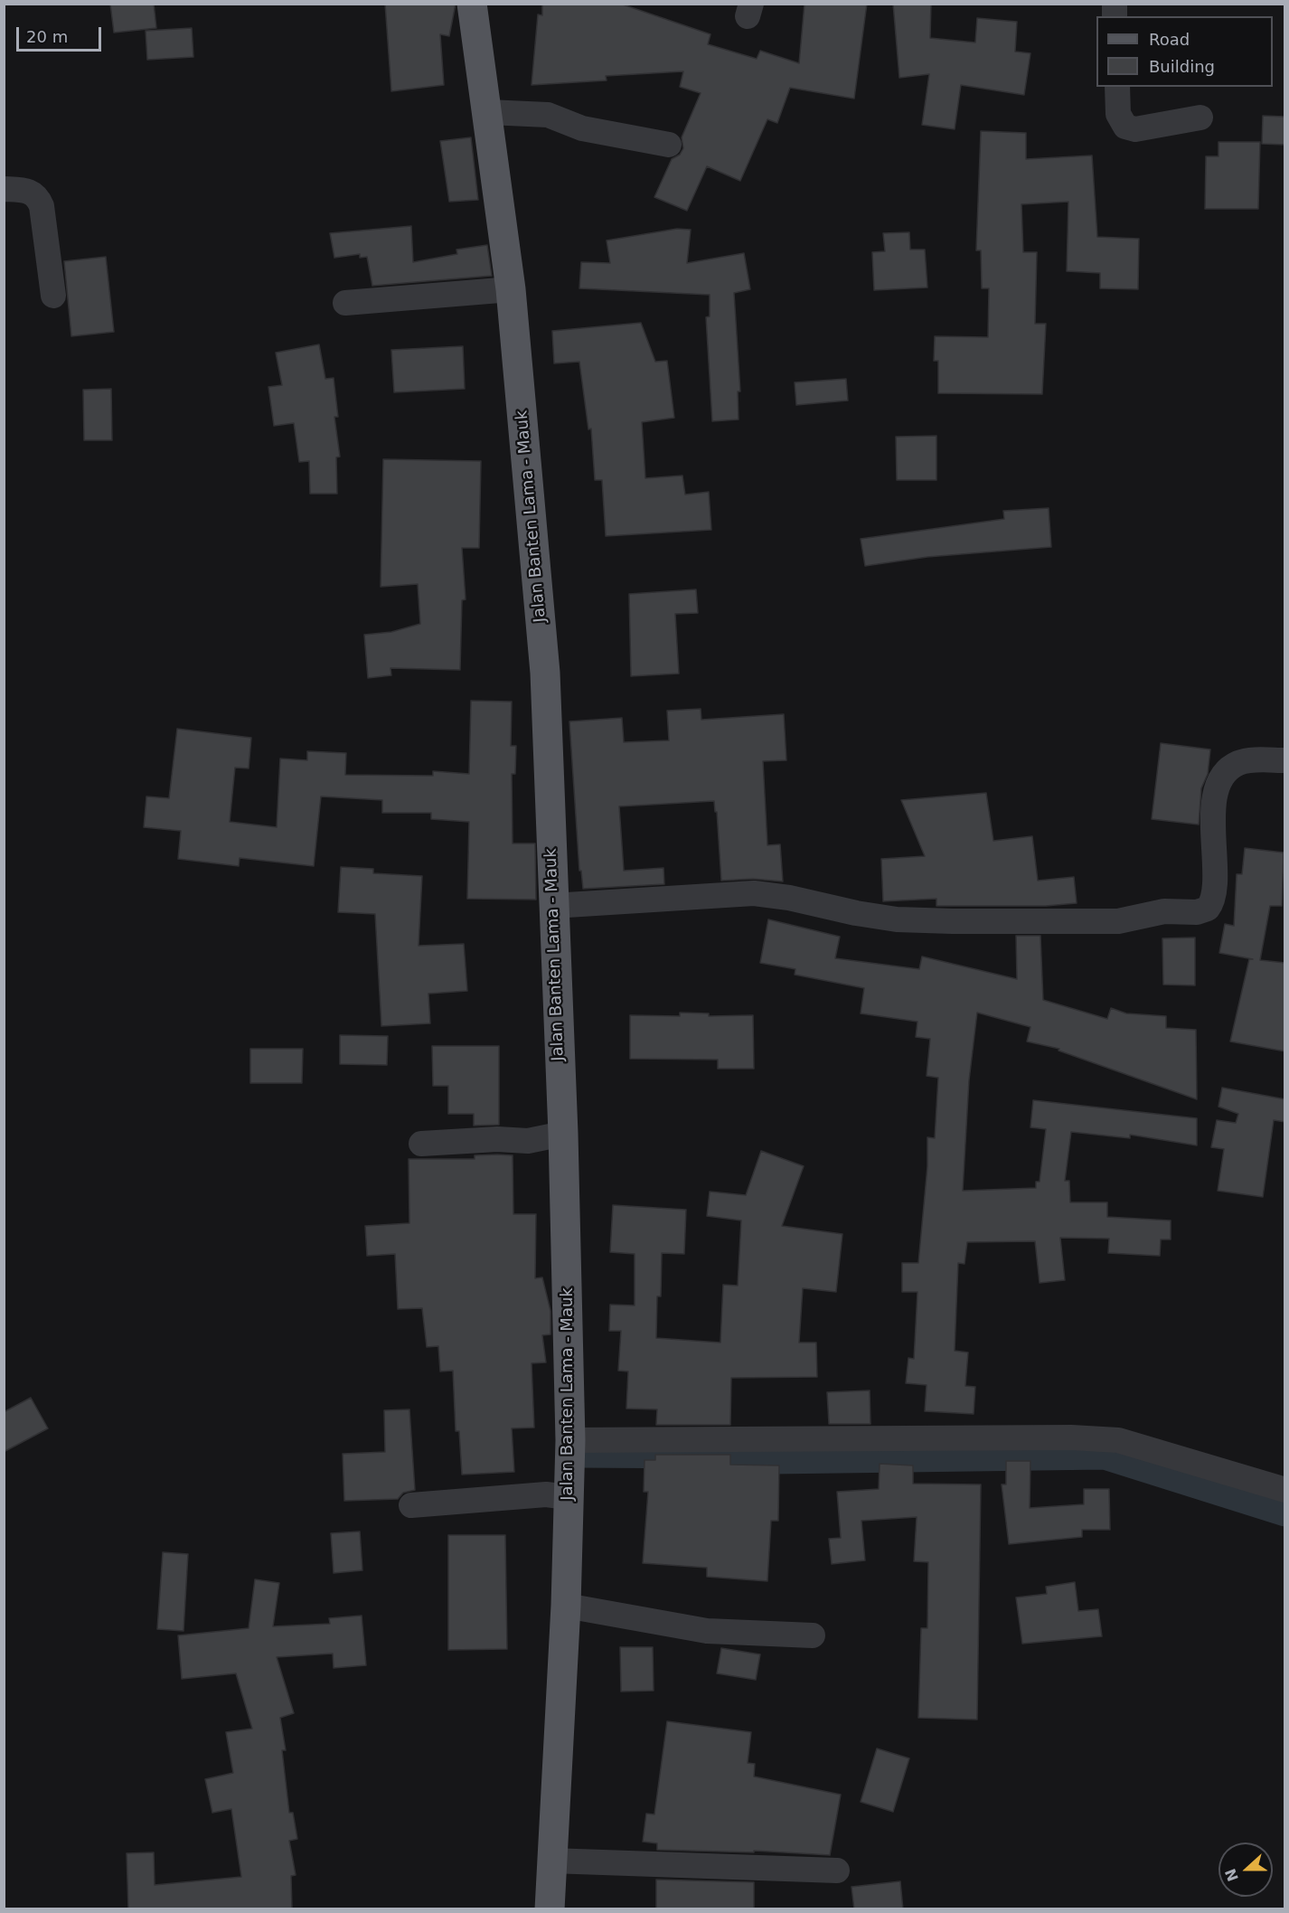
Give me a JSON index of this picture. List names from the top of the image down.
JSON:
{
  "streets": {
    "main road": ["Jalan Banten Lama - Mauk"]
  },
  "legend": ["Road", "Building"],
  "scale_bar": "20 m",
  "north": "left"
}
